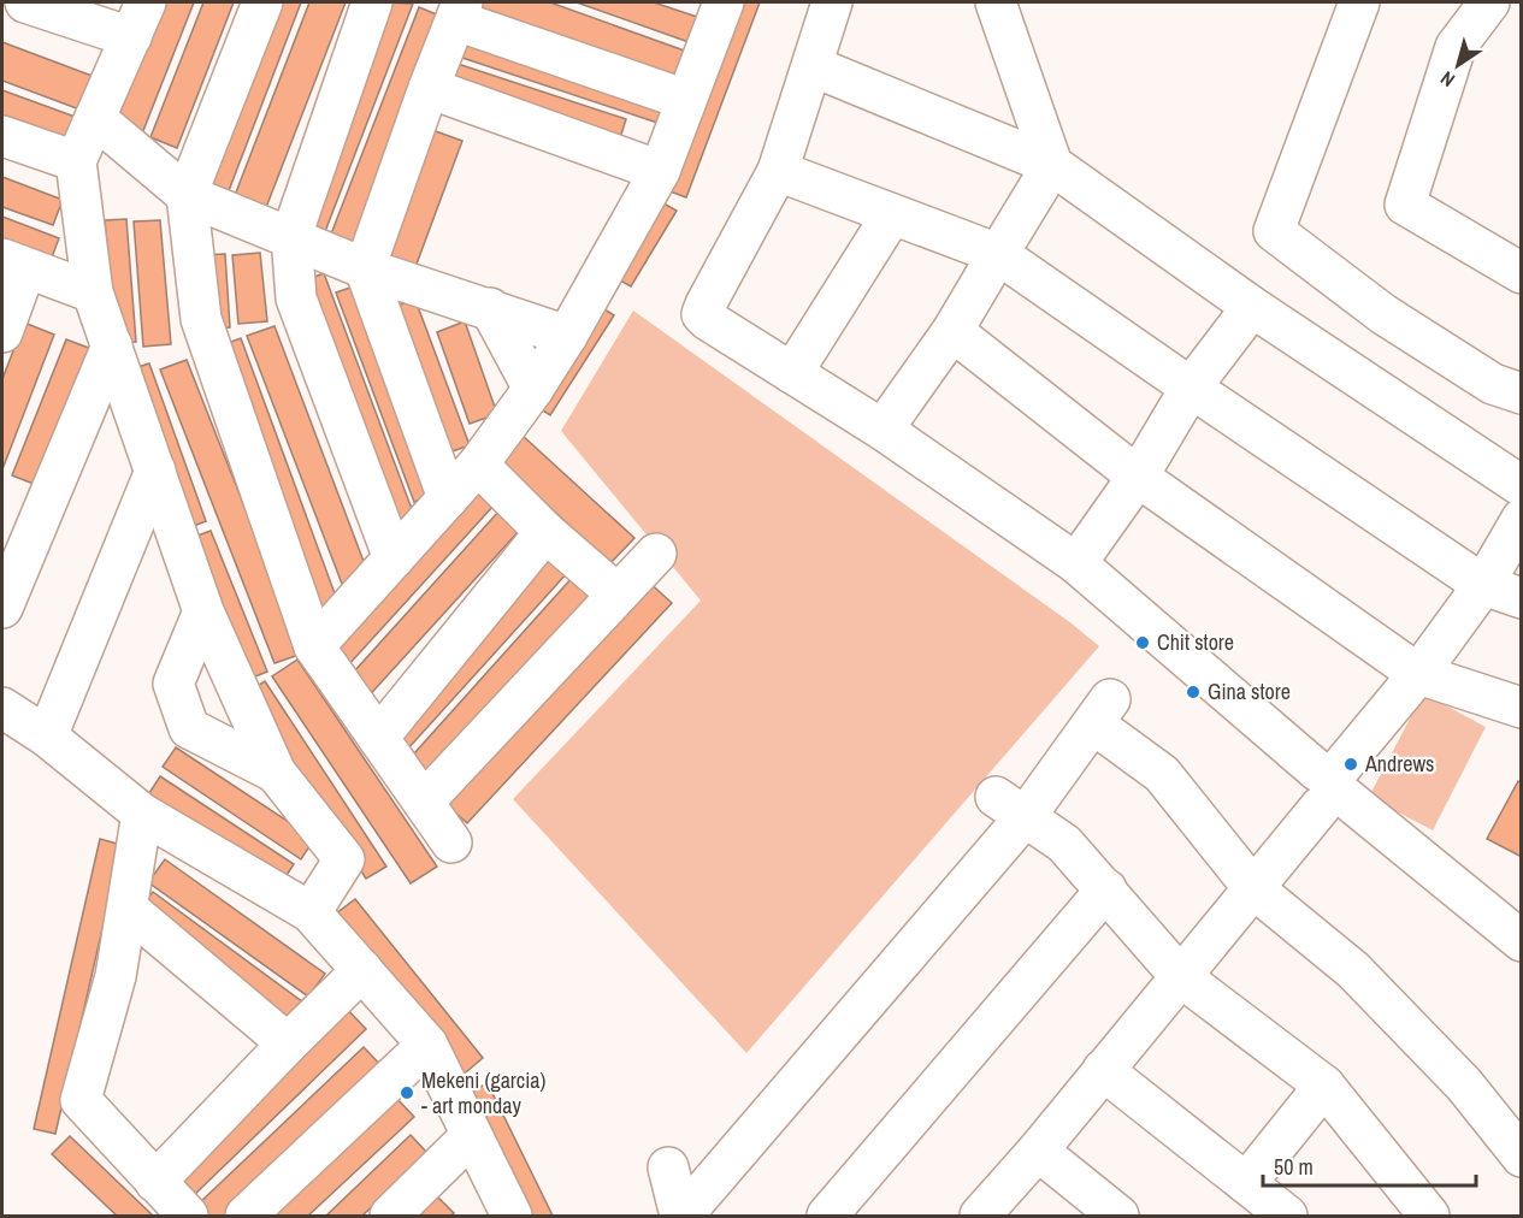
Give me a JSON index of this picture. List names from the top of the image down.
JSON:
{
  "places": [
    "Chit store",
    "Gina store",
    "Andrews",
    "Mekeni (garcia) - art monday"
  ],
  "scale_bar": "50 m",
  "north": "bottom left"
}
